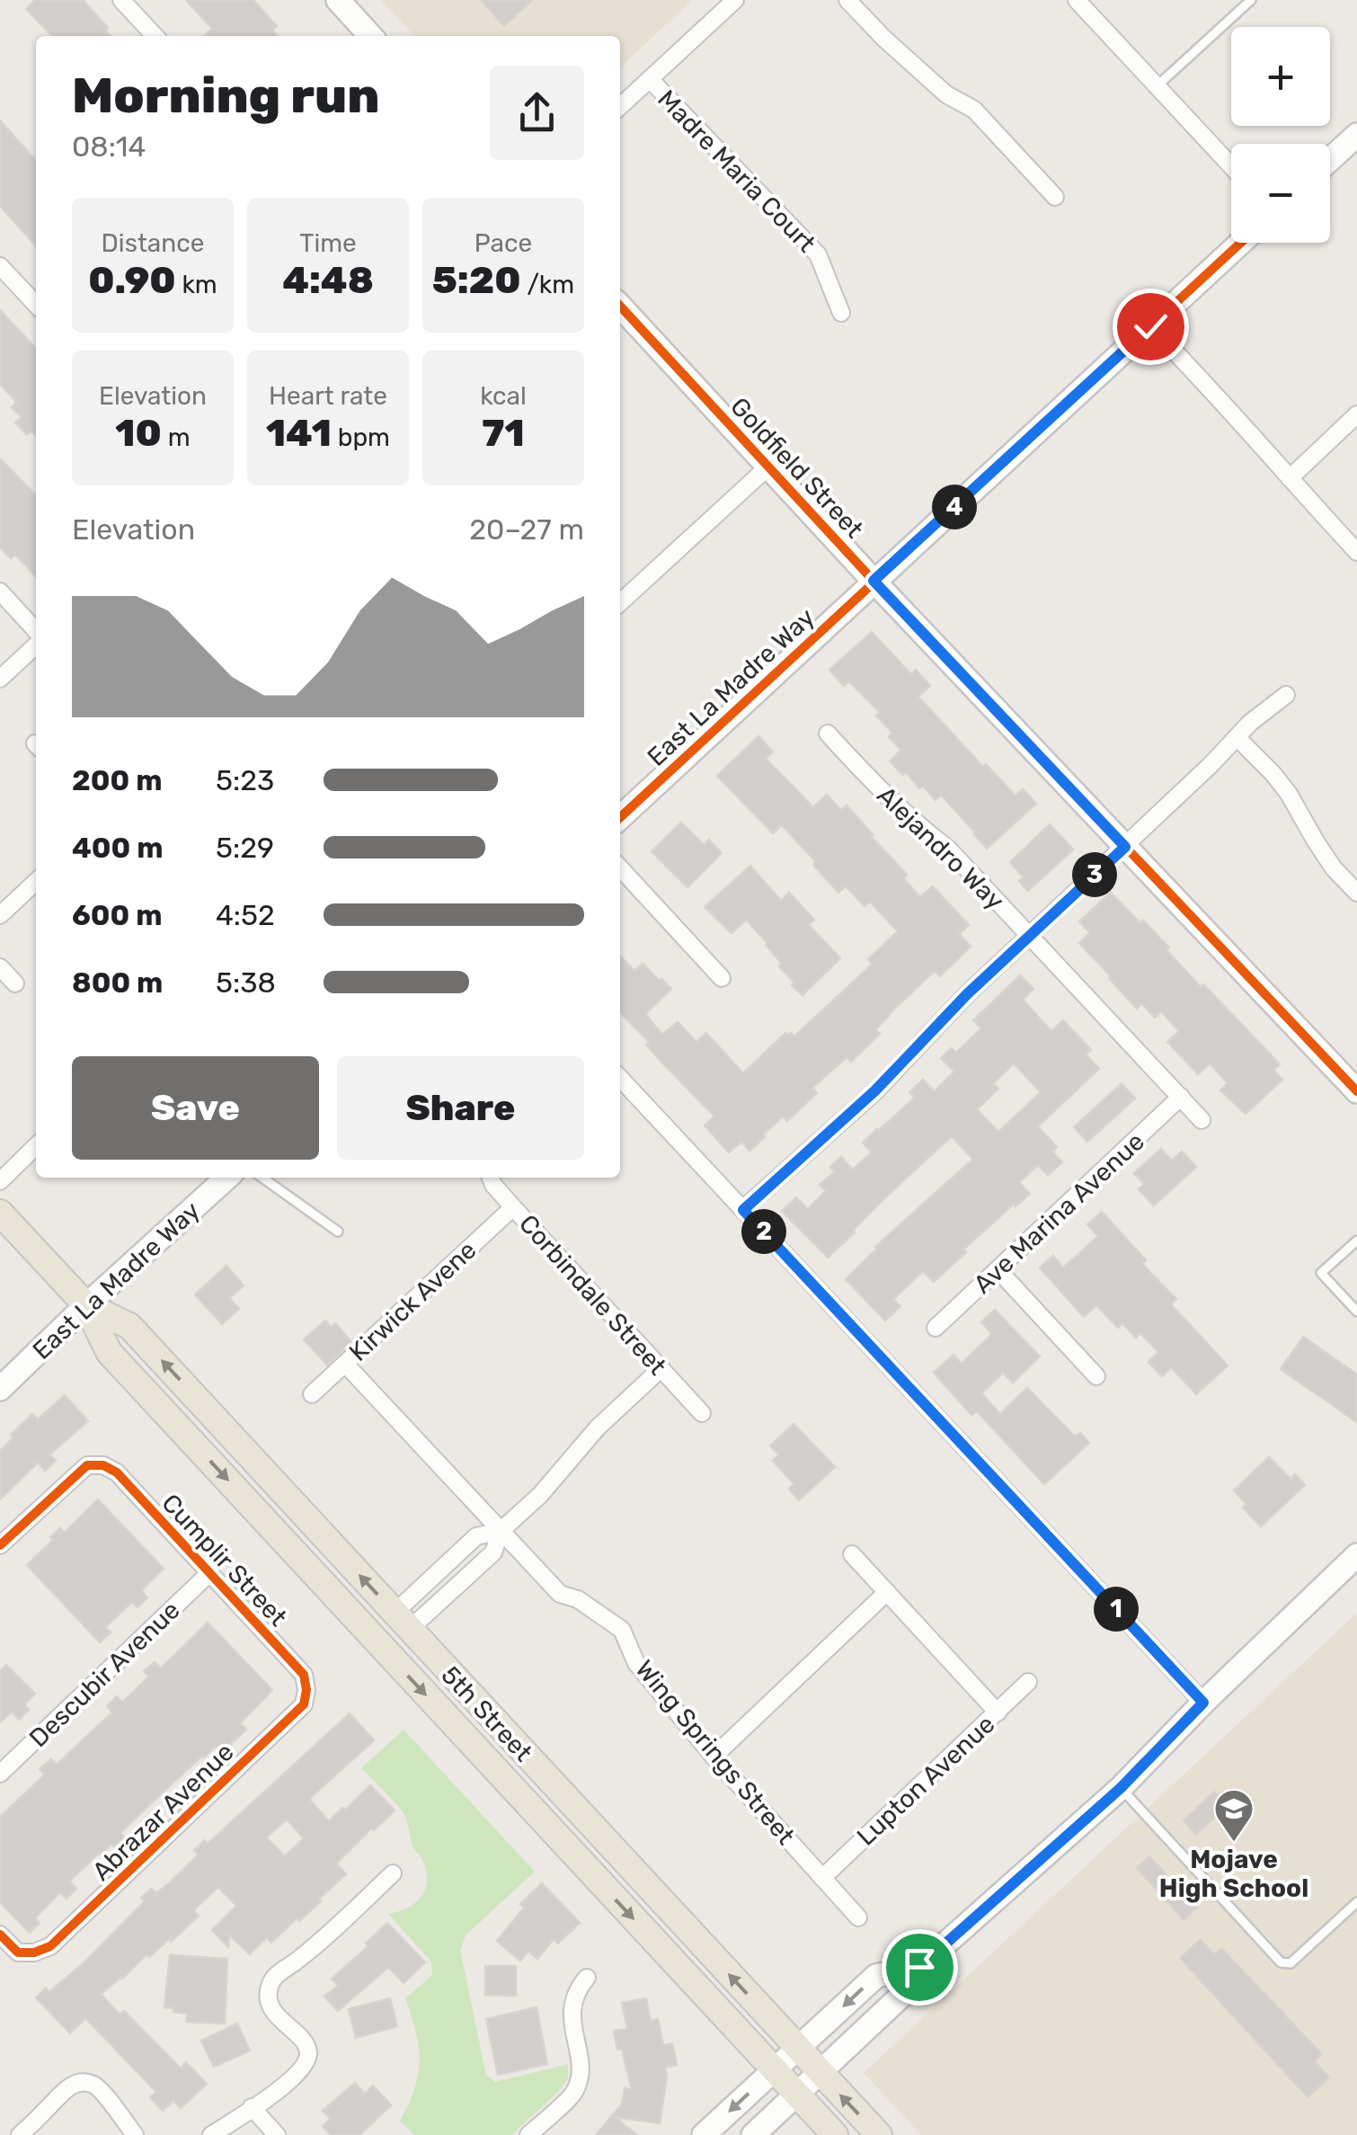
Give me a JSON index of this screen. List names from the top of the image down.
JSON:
{
  "streets": {
    "main road": ["5th Street"],
    "street": [
      "Madre Maria Court",
      "Goldfield Street",
      "East La Madre Way",
      "Alejandro Way",
      "Ave Marina Avenue",
      "Corbindale Street",
      "Kirwick Avene",
      "Cumplir Street",
      "Descubir Avenue",
      "Wing Springs Street",
      "Lupton Avenue",
      "Abrazar Avenue"
    ]
  },
  "crossings": [
    ["Goldfield Street", "East La Madre Way"],
    ["East La Madre Way", "5th Street"],
    ["Alejandro Way", "Ave Marina Avenue"],
    ["Corbindale Street", "Kirwick Avene"],
    ["Kirwick Avene", "Wing Springs Street"],
    ["Cumplir Street", "Descubir Avenue"],
    ["Cumplir Street", "Abrazar Avenue"],
    ["Wing Springs Street", "Lupton Avenue"]
  ],
  "places": {
    "school or university": ["Mojave High School"]
  },
  "page": {
    "map_buttons": ["+", "−"],
    "heading": ["Morning run", "08:14"],
    "stats": [
      ["Distance", "0.90 km"],
      ["Time", "4:48"],
      ["Pace", "5:20 /km"],
      ["Elevation", "10 m"],
      ["Heart rate", "141 bpm"],
      ["kcal", "71"]
    ],
    "pins": [
      "4",
      "3",
      "2",
      "1"
    ],
    "chart": ["Elevation", "20–27 m"],
    "list": [
      {
        "name": "200 m",
        "note": "5:23"
      },
      {
        "name": "400 m",
        "note": "5:29"
      },
      {
        "name": "600 m",
        "note": "4:52"
      },
      {
        "name": "800 m",
        "note": "5:38"
      }
    ],
    "buttons": ["Save", "Share"]
  }
}
